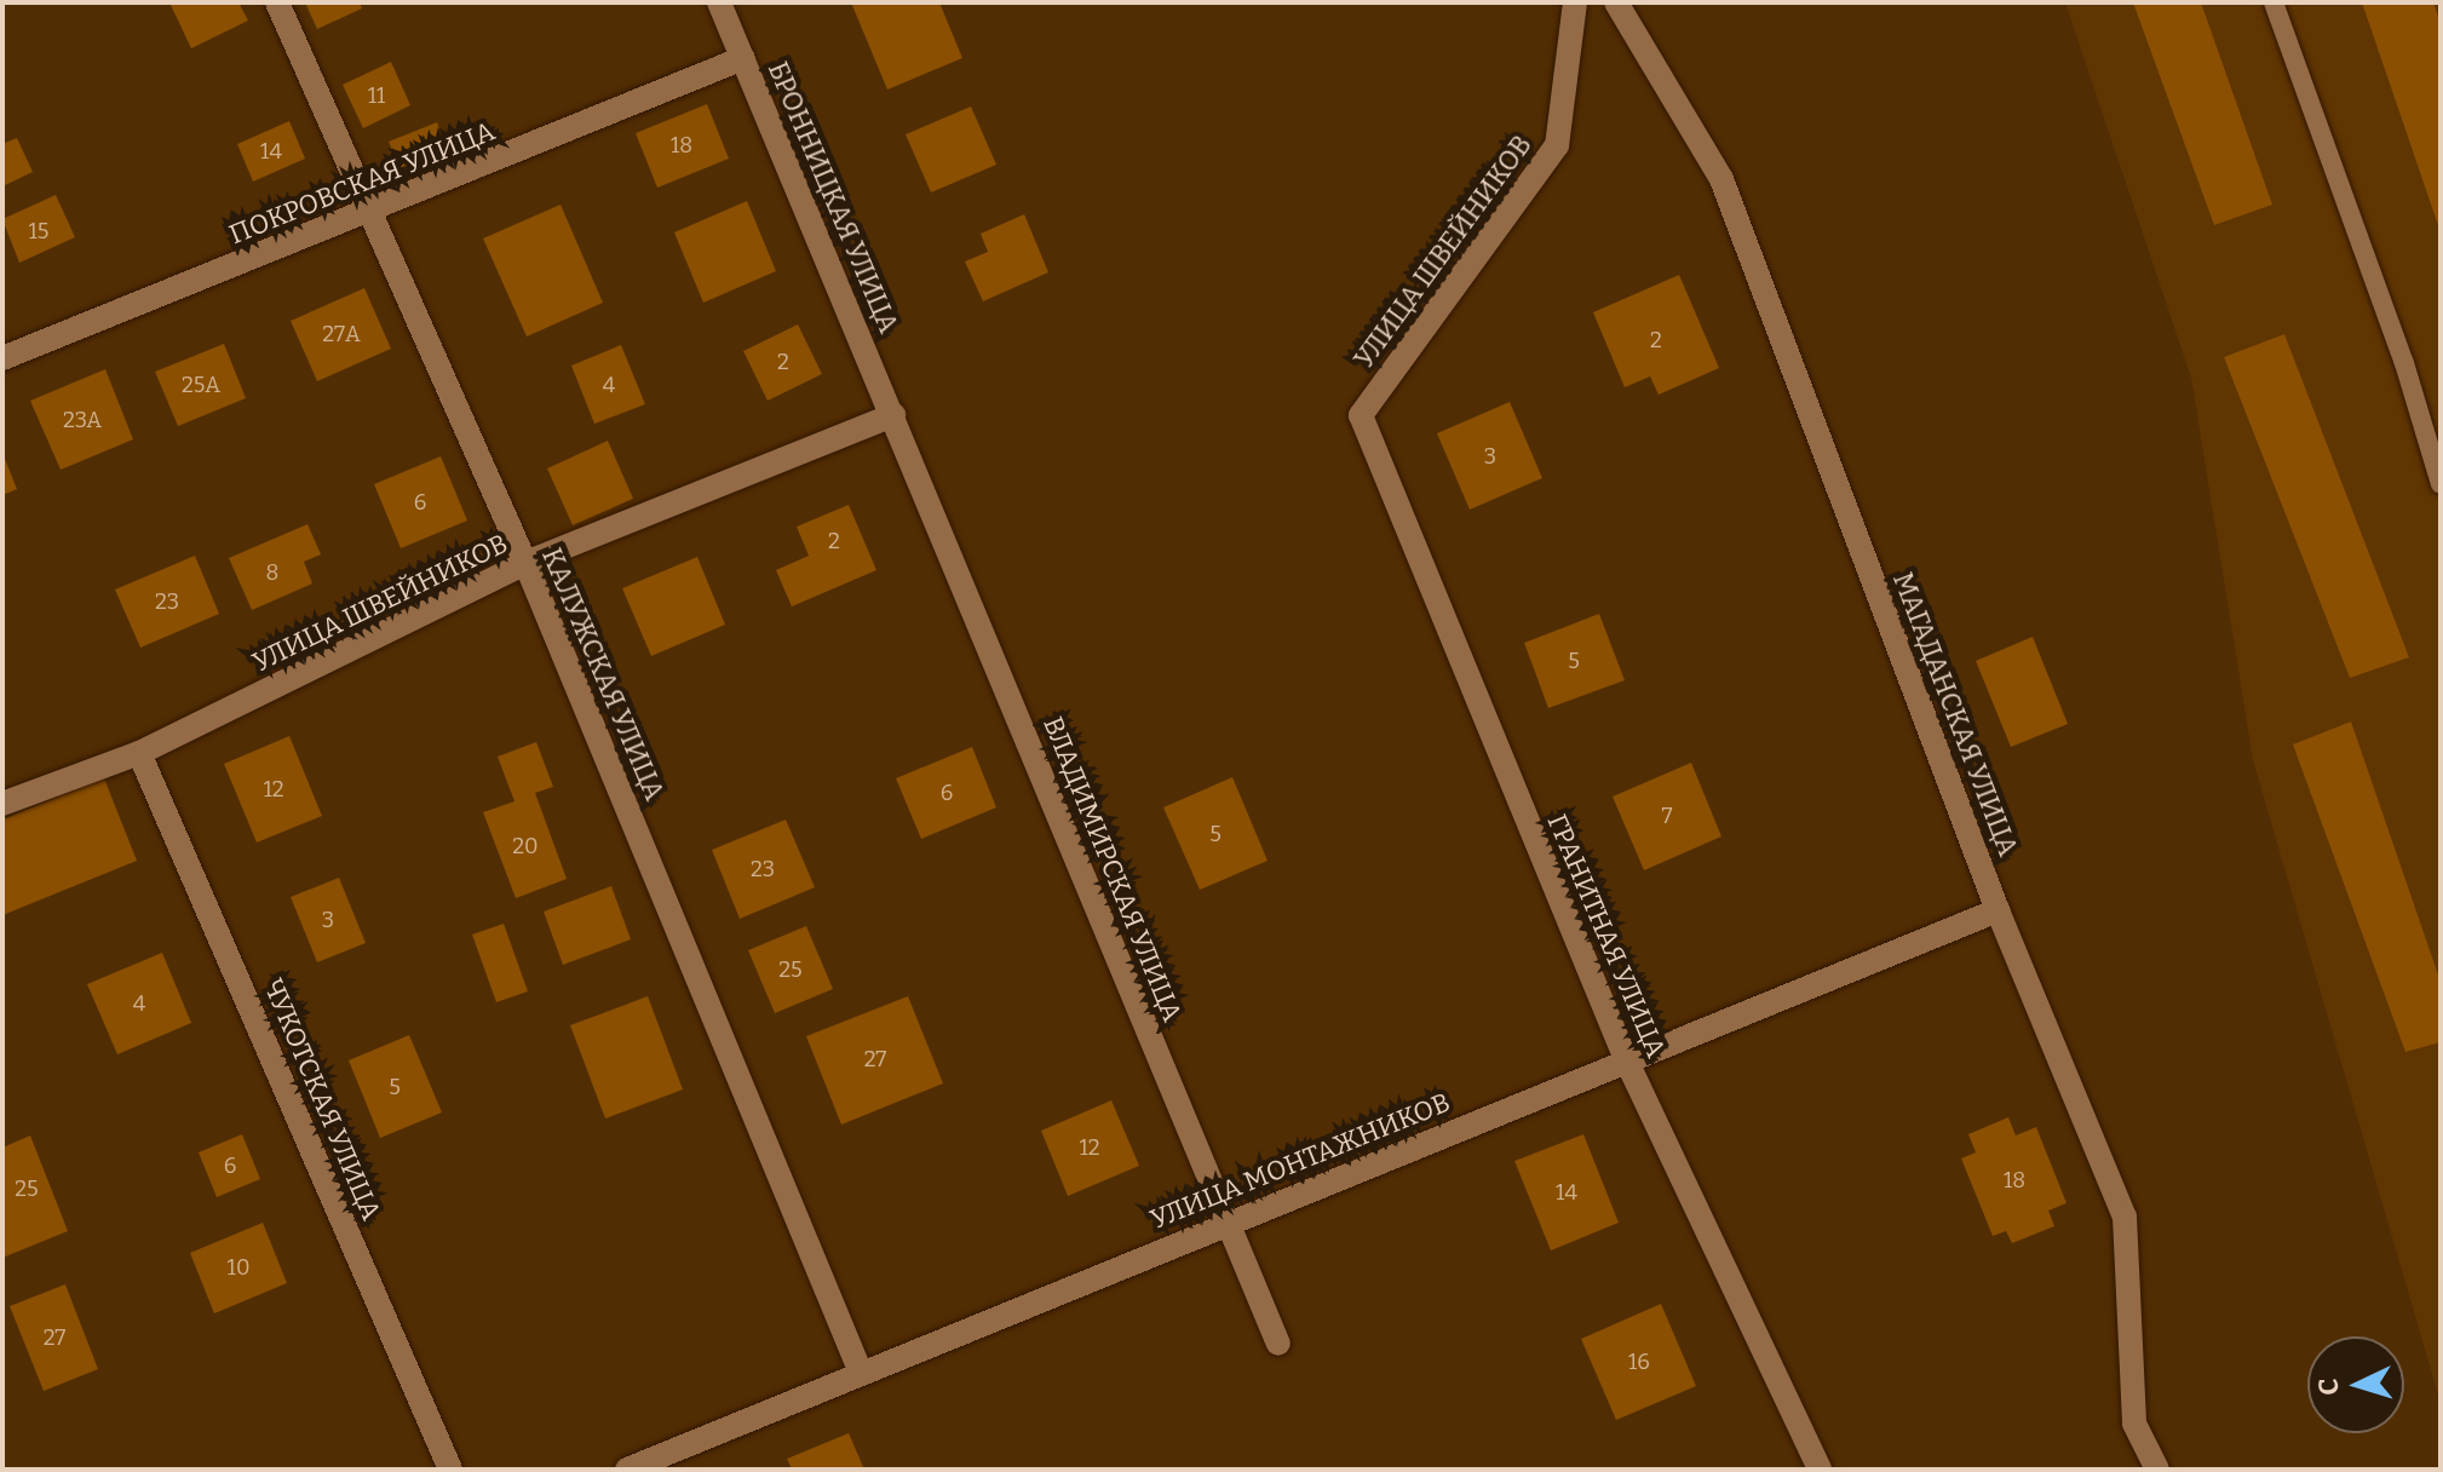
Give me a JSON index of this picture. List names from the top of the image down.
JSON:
{
  "streets": {
    "street": [
      "ПОКРОВСКАЯ УЛИЦА",
      "БРОННИЦКАЯ УЛИЦА",
      "УЛИЦА ШВЕЙНИКОВ",
      "КАЛУЖСКАЯ УЛИЦА",
      "МАГАДАНСКАЯ УЛИЦА",
      "ВЛАДИМИРСКАЯ УЛИЦА",
      "ГРАНИТНАЯ УЛИЦА",
      "ЧУКОТСКАЯ УЛИЦА",
      "УЛИЦА МОНТАЖНИКОВ"
    ]
  },
  "crossings": [
    ["ПОКРОВСКАЯ УЛИЦА", "БРОННИЦКАЯ УЛИЦА"],
    ["ПОКРОВСКАЯ УЛИЦА", "КАЛУЖСКАЯ УЛИЦА"],
    ["БРОННИЦКАЯ УЛИЦА", "УЛИЦА ШВЕЙНИКОВ"],
    ["БРОННИЦКАЯ УЛИЦА", "ВЛАДИМИРСКАЯ УЛИЦА"],
    ["УЛИЦА ШВЕЙНИКОВ", "КАЛУЖСКАЯ УЛИЦА"],
    ["УЛИЦА ШВЕЙНИКОВ", "ВЛАДИМИРСКАЯ УЛИЦА"],
    ["УЛИЦА ШВЕЙНИКОВ", "ГРАНИТНАЯ УЛИЦА"],
    ["УЛИЦА ШВЕЙНИКОВ", "ЧУКОТСКАЯ УЛИЦА"],
    ["КАЛУЖСКАЯ УЛИЦА", "УЛИЦА МОНТАЖНИКОВ"],
    ["МАГАДАНСКАЯ УЛИЦА", "УЛИЦА МОНТАЖНИКОВ"],
    ["ВЛАДИМИРСКАЯ УЛИЦА", "УЛИЦА МОНТАЖНИКОВ"],
    ["ГРАНИТНАЯ УЛИЦА", "УЛИЦА МОНТАЖНИКОВ"]
  ],
  "house_numbers": [
    "11",
    "18",
    "14",
    "15",
    "27А",
    "2",
    "2",
    "25А",
    "4",
    "23А",
    "3",
    "6",
    "2",
    "8",
    "23",
    "5",
    "12",
    "6",
    "7",
    "5",
    "20",
    "23",
    "3",
    "25",
    "4",
    "27",
    "5",
    "12",
    "6",
    "18",
    "25",
    "14",
    "10",
    "27",
    "16"
  ],
  "north": "left"
}
